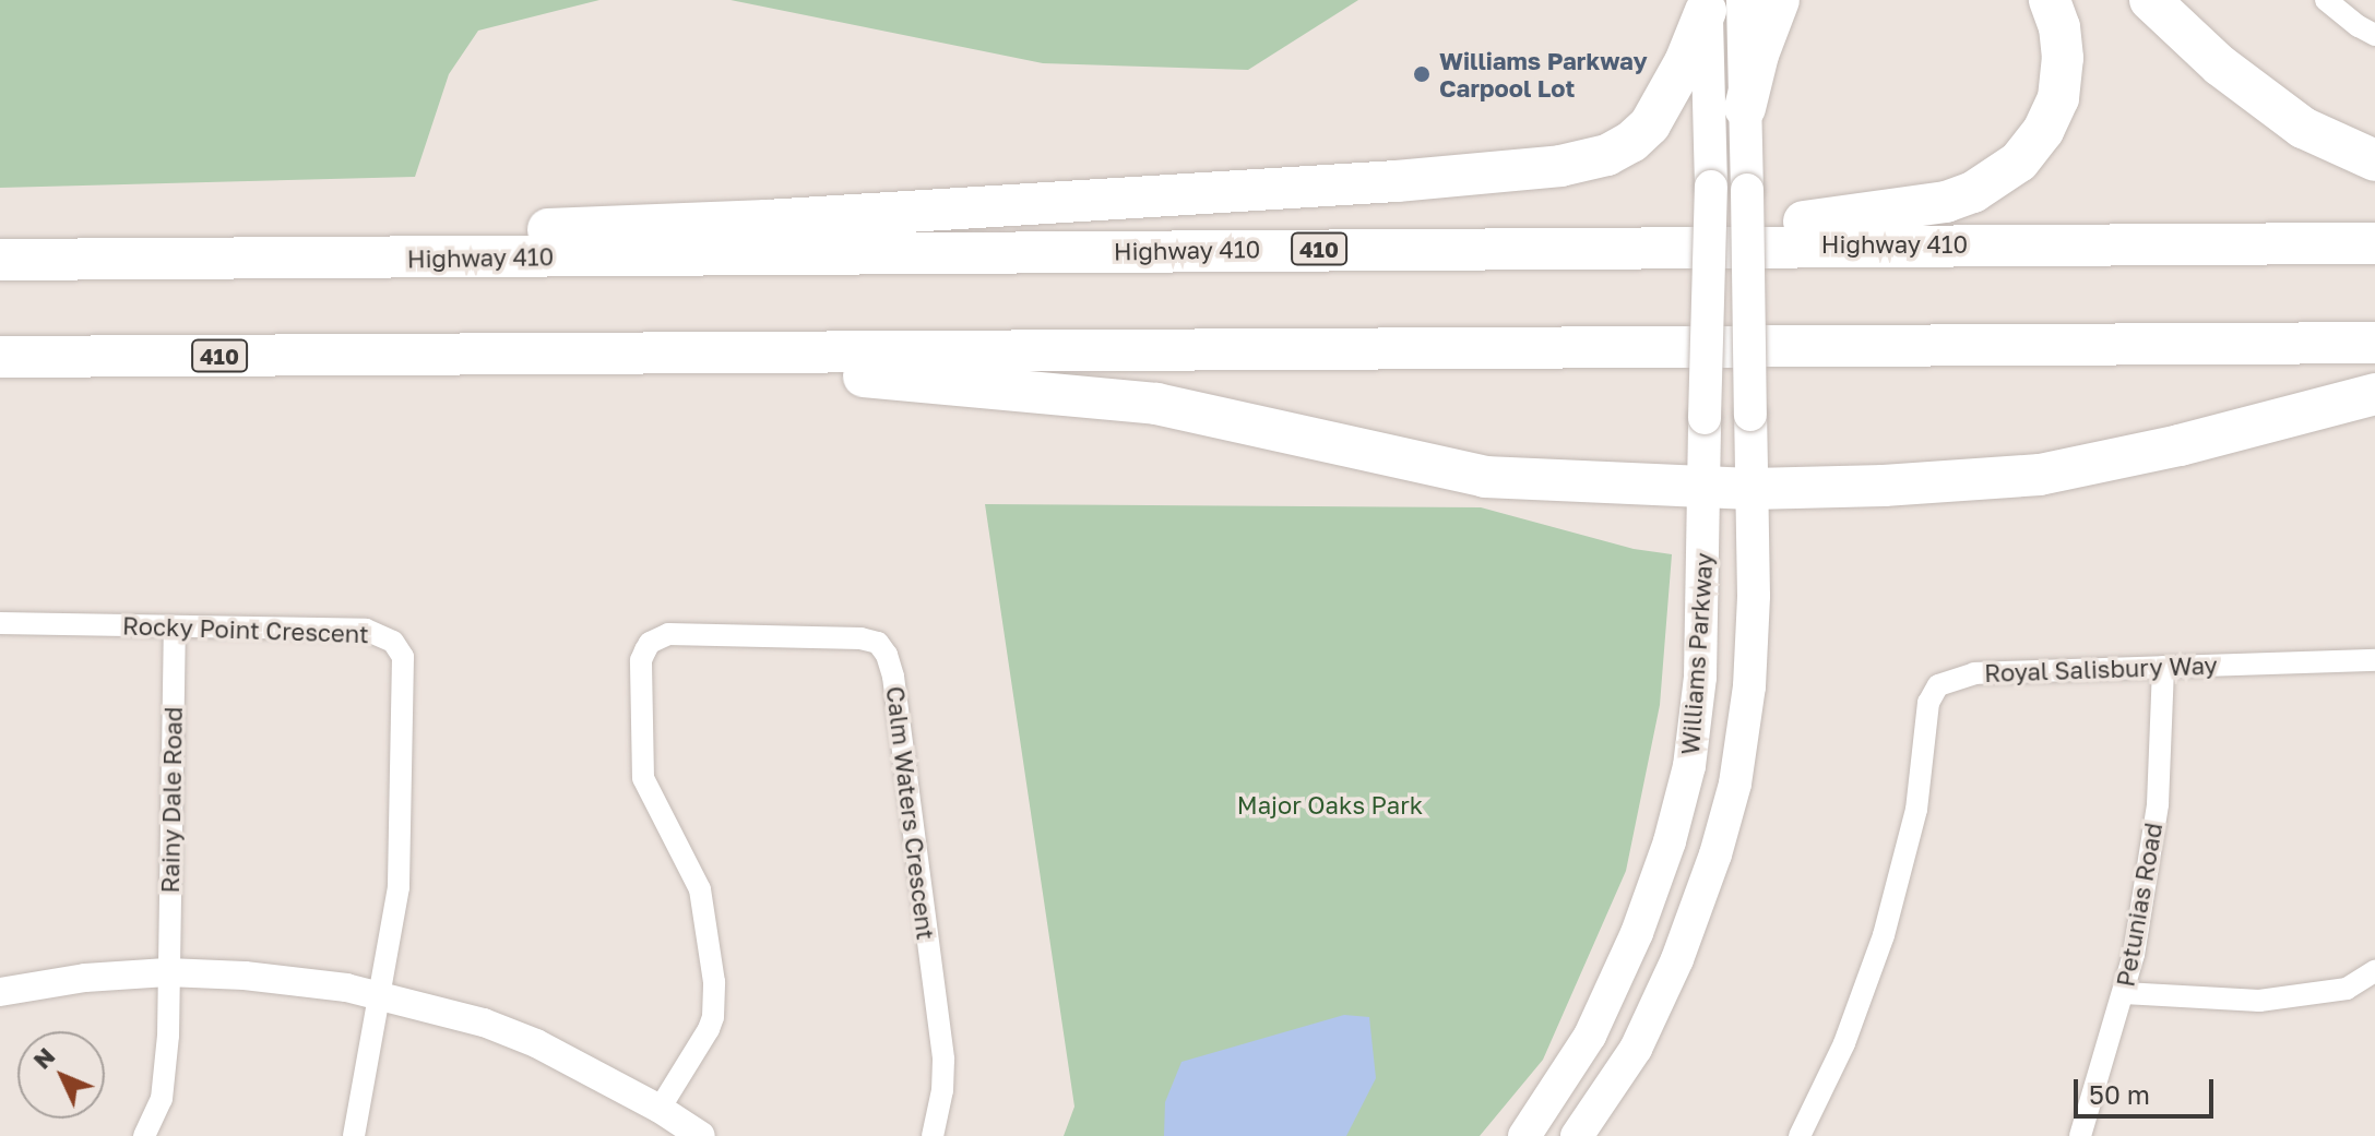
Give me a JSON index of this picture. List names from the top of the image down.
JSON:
{
  "streets": {
    "highway": ["Highway 410", "410"],
    "main road": ["Williams Parkway"],
    "street": [
      "Rocky Point Crescent",
      "Royal Salisbury Way",
      "Rainy Dale Road",
      "Calm Waters Crescent",
      "Petunias Road"
    ]
  },
  "crossings": [
    ["Rocky Point Crescent", "Rainy Dale Road"],
    ["Royal Salisbury Way", "Petunias Road"]
  ],
  "parks": ["Major Oaks Park"],
  "places": ["Williams Parkway Carpool Lot"],
  "scale_bar": "50 m",
  "north": "top left"
}
